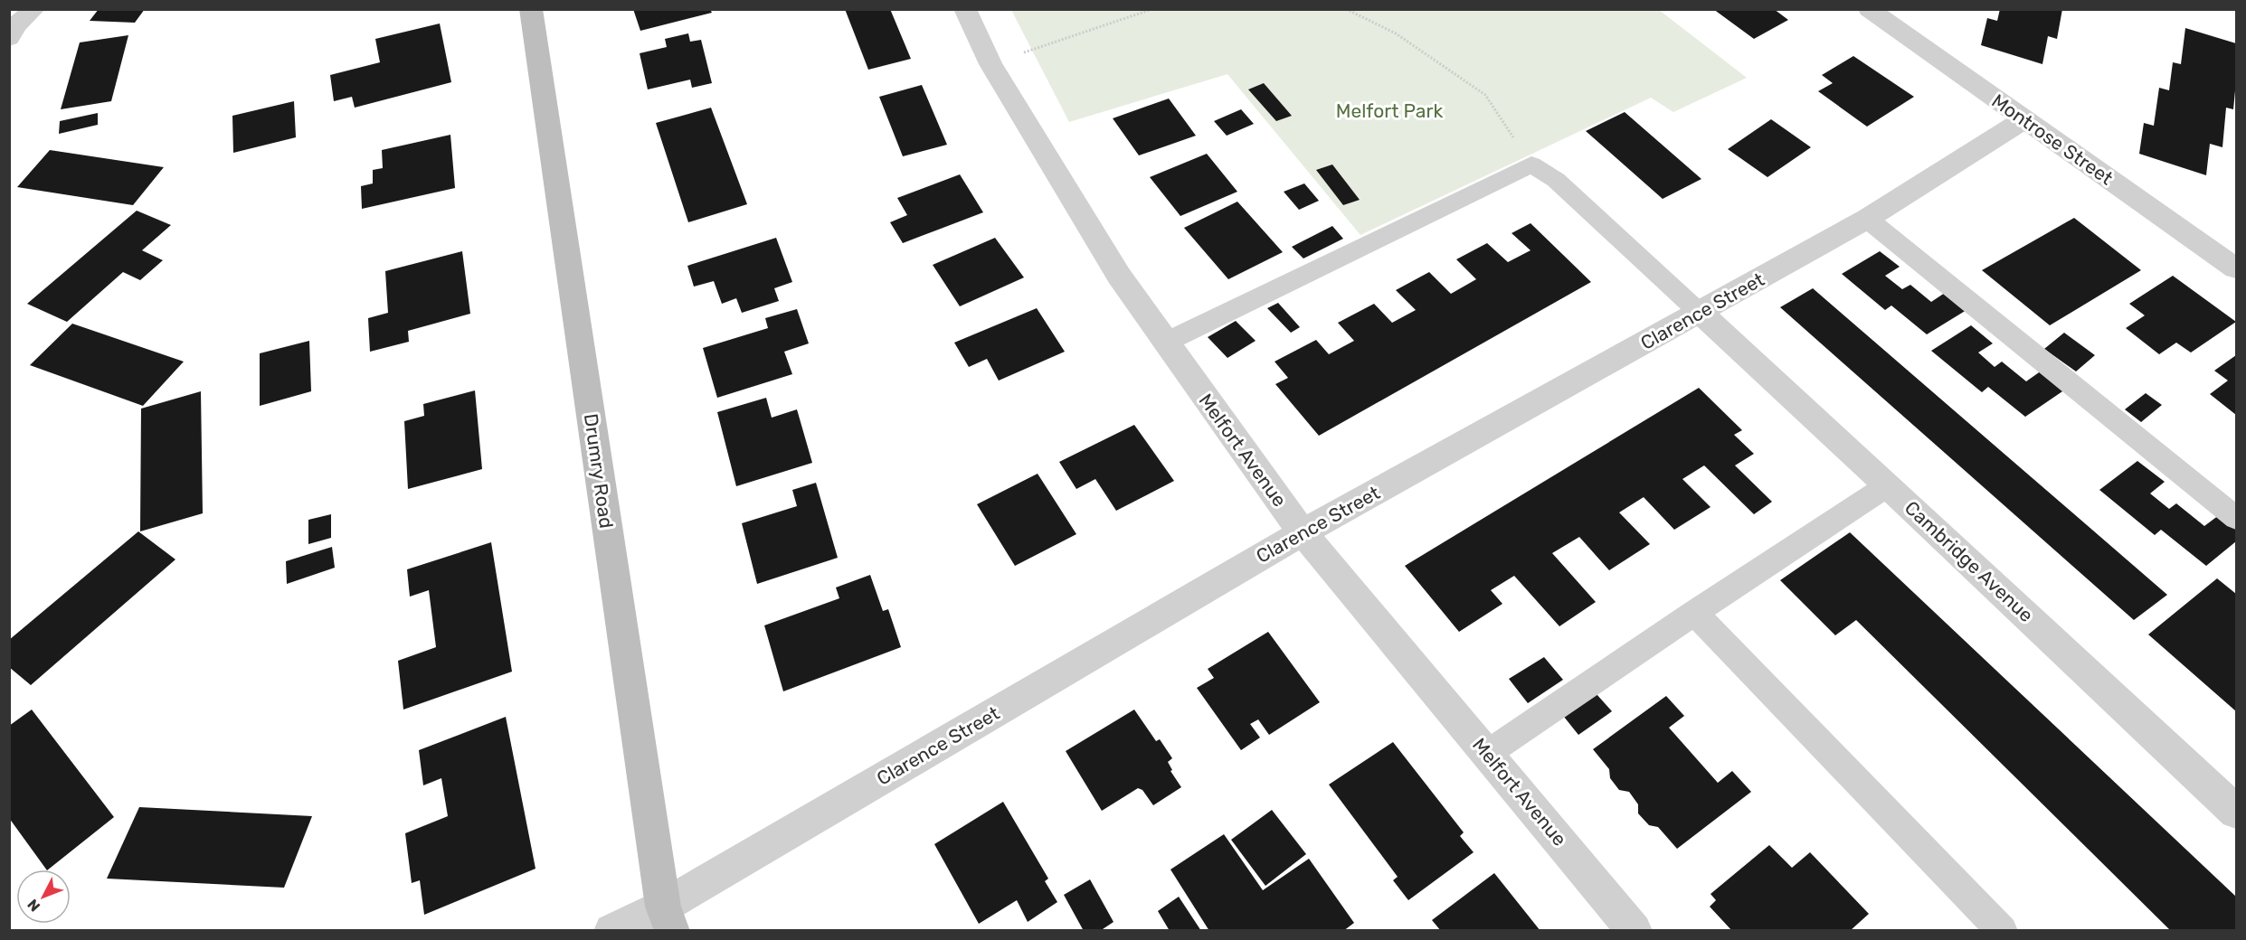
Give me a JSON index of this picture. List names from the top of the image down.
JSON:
{
  "streets": {
    "main road": ["Drumry Road"],
    "street": [
      "Montrose Street",
      "Clarence Street",
      "Melfort Avenue",
      "Cambridge Avenue"
    ]
  },
  "crossings": [
    ["Montrose Street", "Clarence Street"],
    ["Clarence Street", "Melfort Avenue"],
    ["Clarence Street", "Drumry Road"],
    ["Clarence Street", "Cambridge Avenue"]
  ],
  "parks": ["Melfort Park"],
  "north": "bottom left"
}
